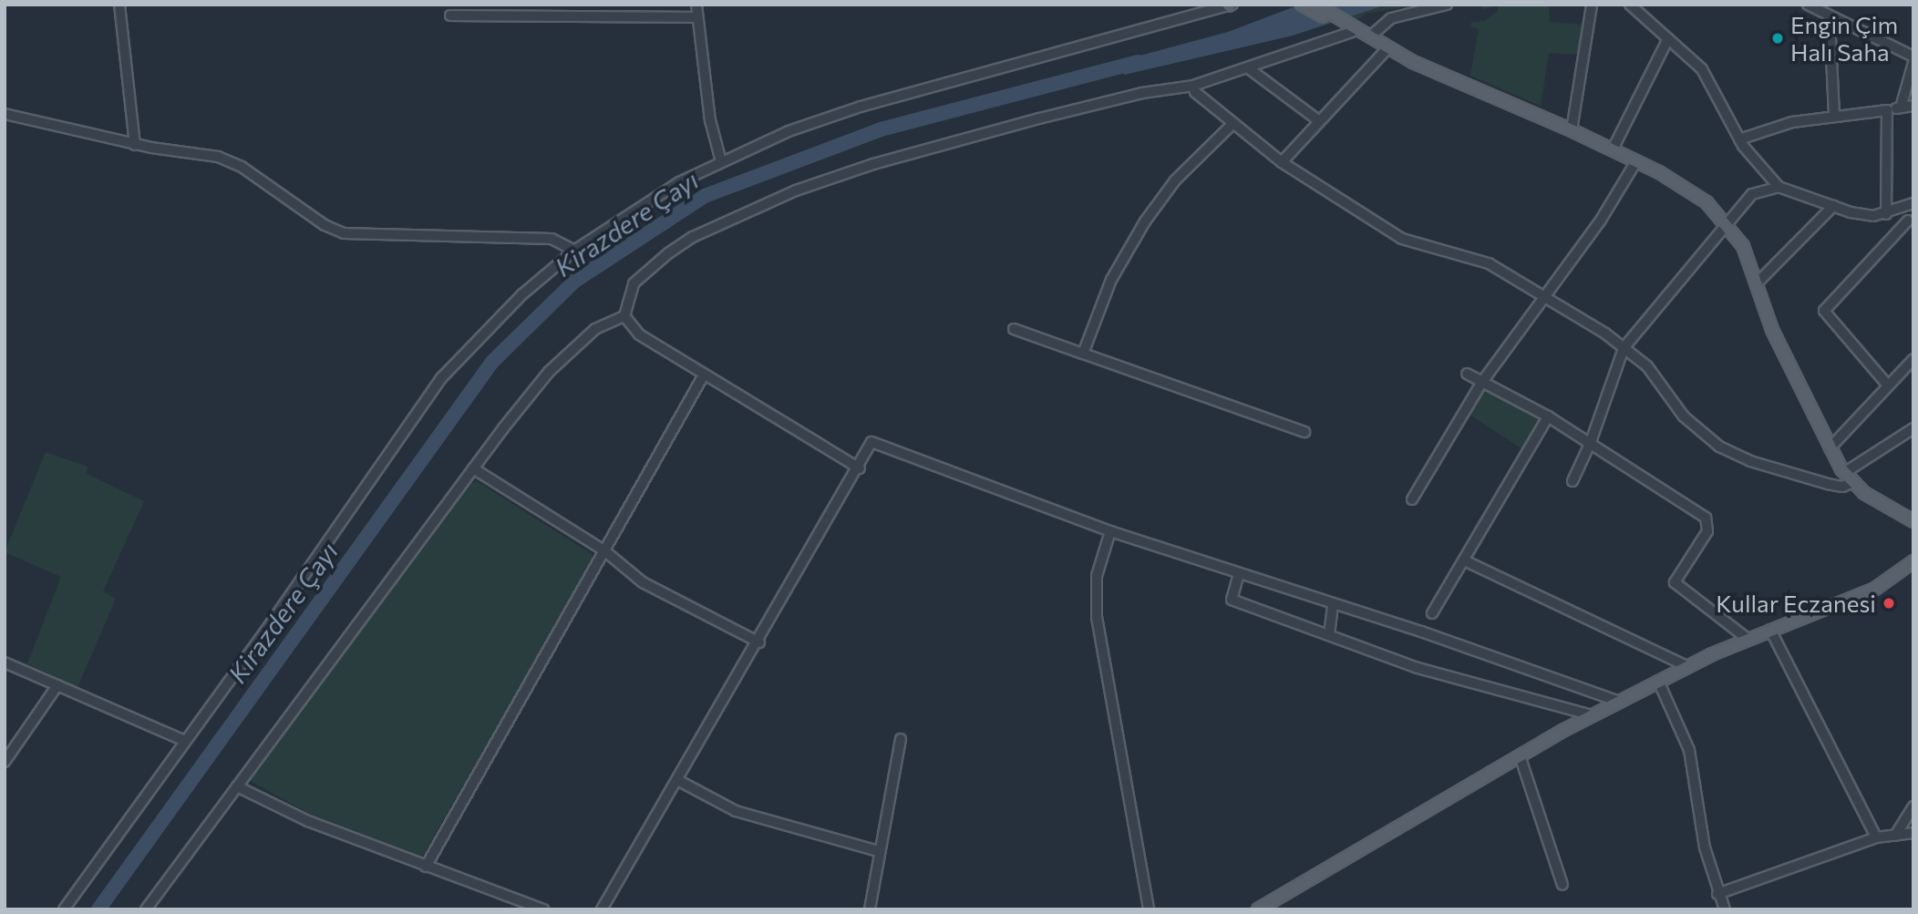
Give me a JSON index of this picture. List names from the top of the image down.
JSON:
{
  "water": ["Kirazdere Çayı"],
  "places": ["Engin Çim Halı Saha", "Kullar Eczanesi"]
}
